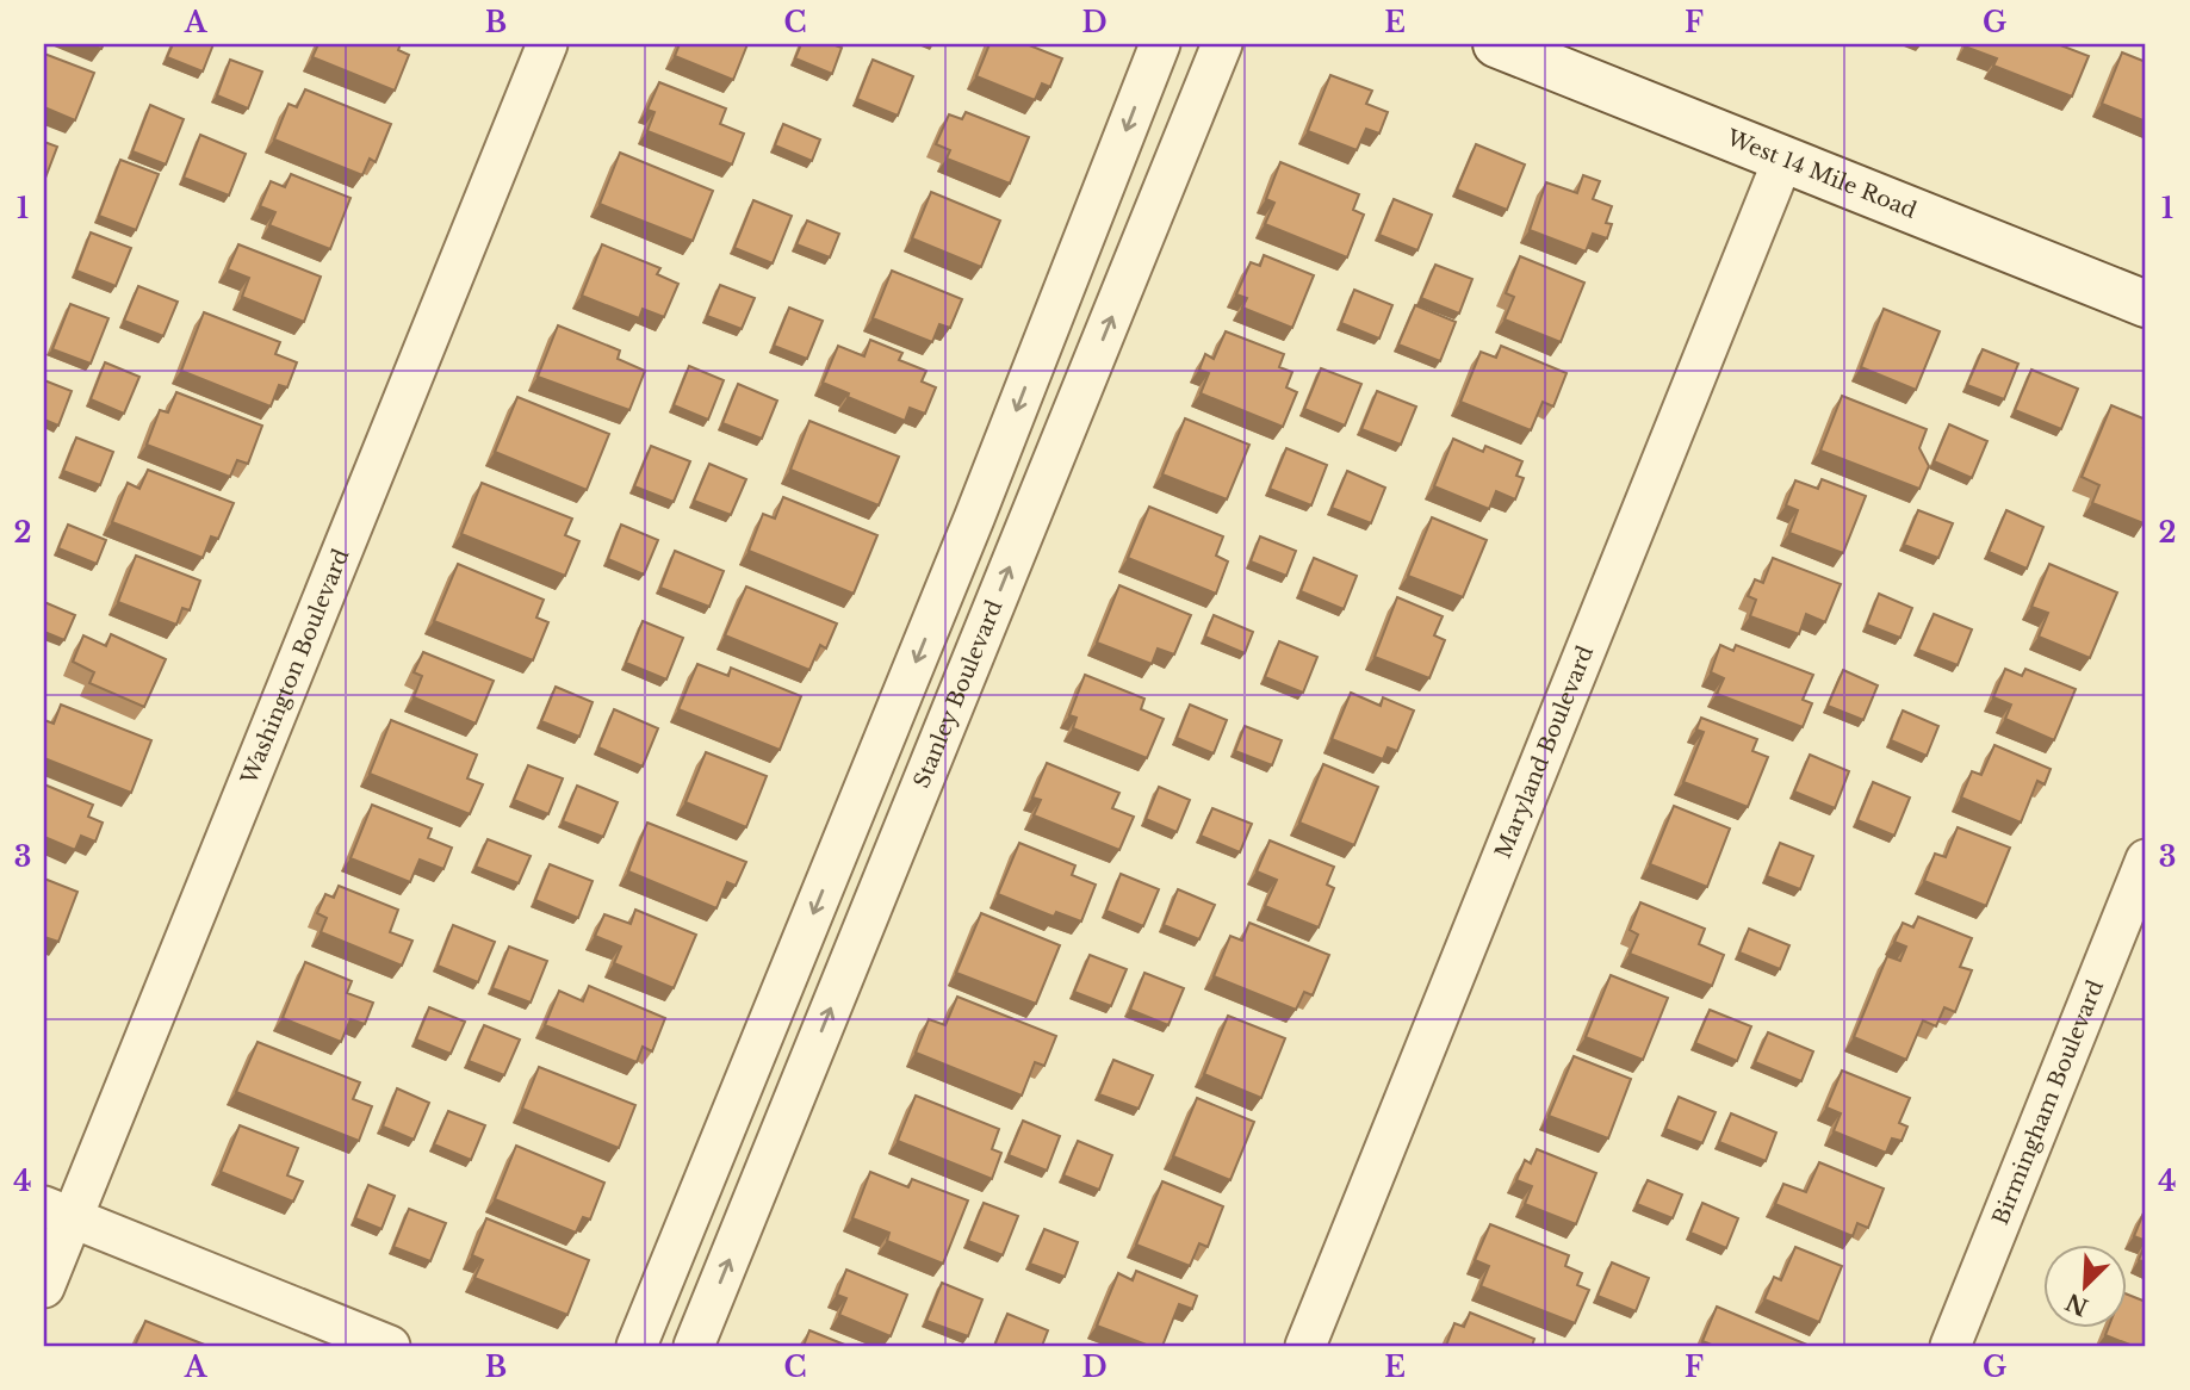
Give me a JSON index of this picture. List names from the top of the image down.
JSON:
{
  "streets": {
    "main road": ["West 14 Mile Road"],
    "street": [
      "Washington Boulevard",
      "Stanley Boulevard",
      "Maryland Boulevard",
      "Birmingham Boulevard"
    ]
  },
  "crossings": [
    ["West 14 Mile Road", "Maryland Boulevard"]
  ],
  "north": "bottom left",
  "grid": {
    "columns": [
      "A",
      "B",
      "C",
      "D",
      "E",
      "F",
      "G"
    ],
    "rows": [
      "1",
      "2",
      "3",
      "4"
    ]
  }
}
